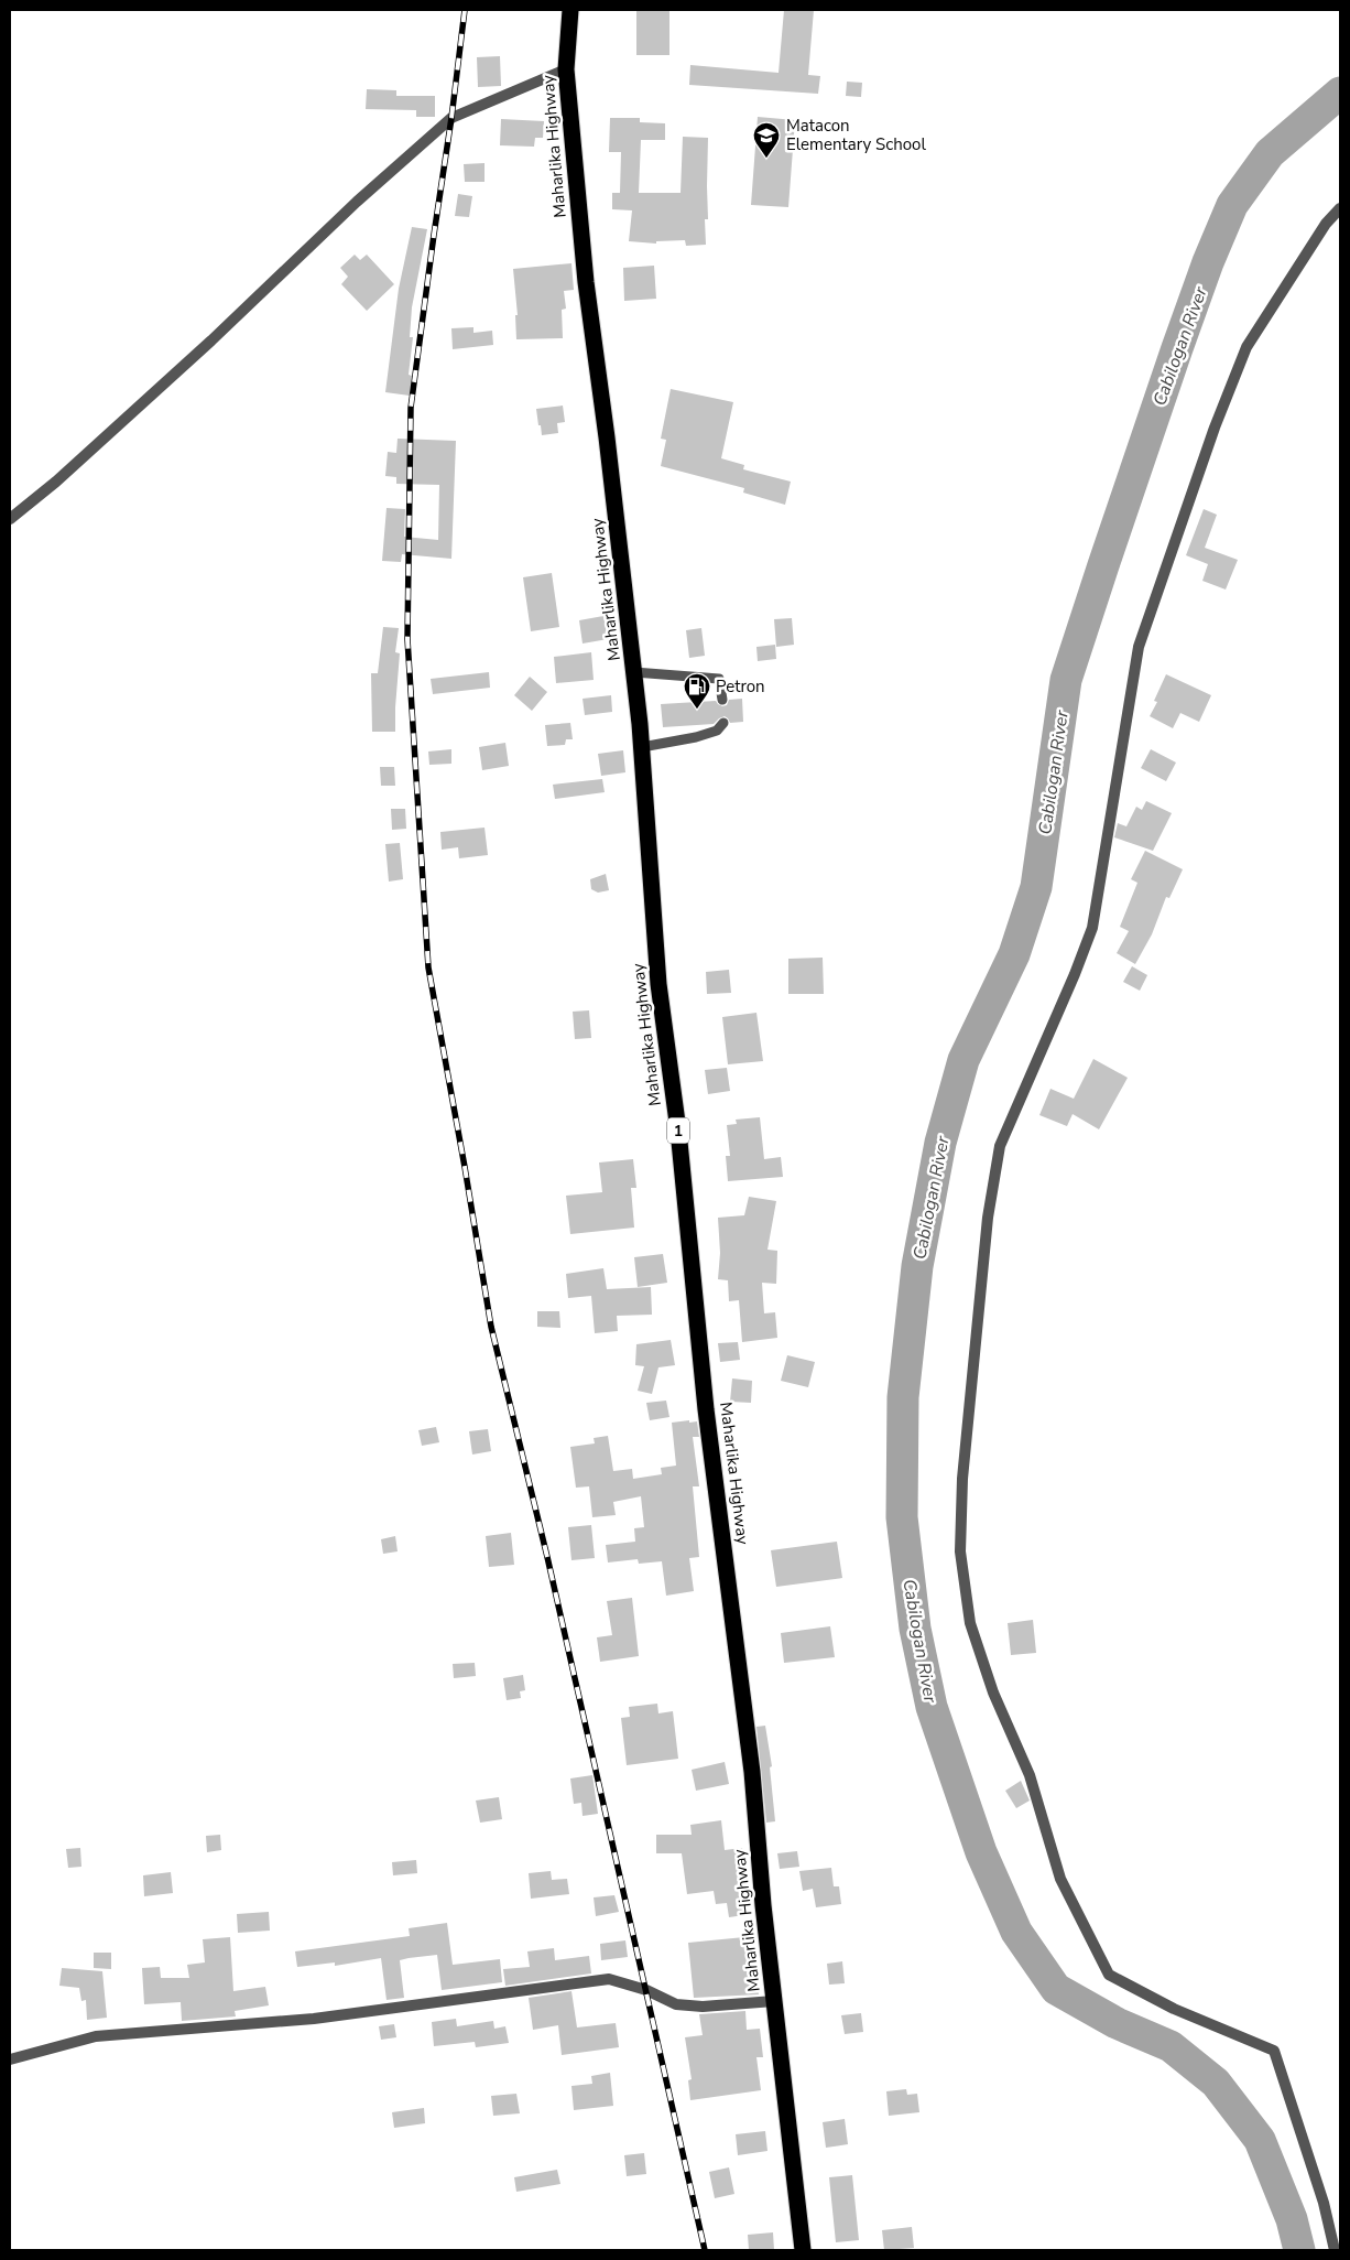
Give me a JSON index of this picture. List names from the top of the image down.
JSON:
{
  "streets": {
    "highway": ["Maharlika Highway", "1"]
  },
  "water": ["Cabilogan River"],
  "places": {
    "school or university": ["Matacon Elementary School"],
    "fuel station": ["Petron"]
  }
}
